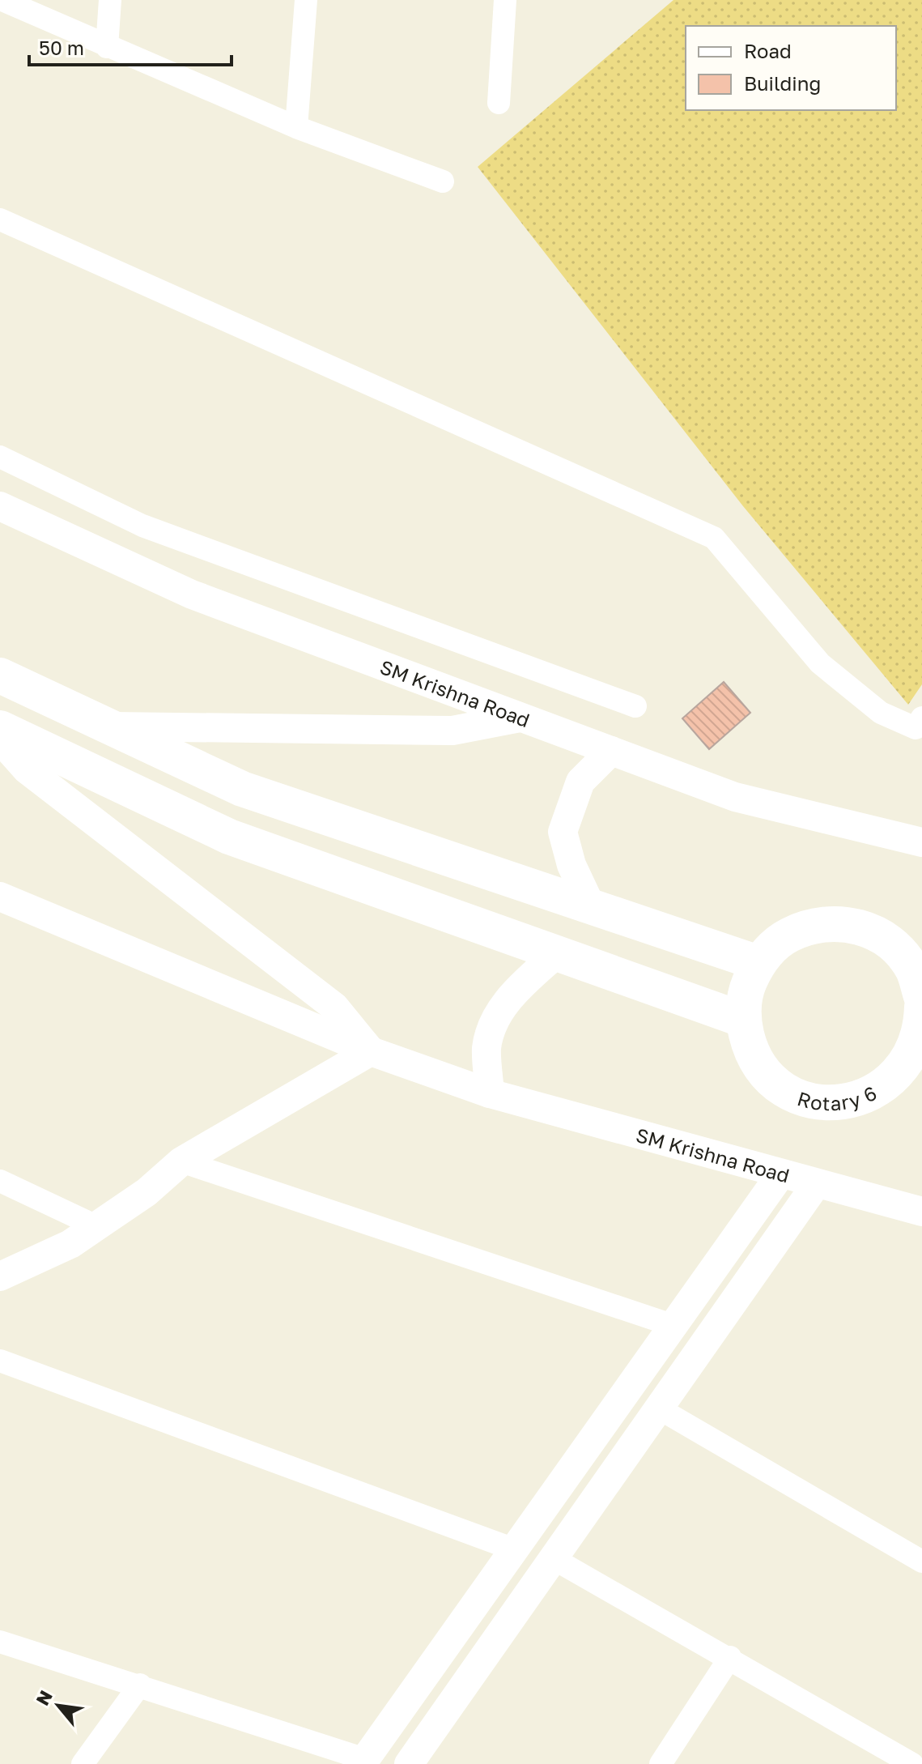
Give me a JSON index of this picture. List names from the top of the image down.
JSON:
{
  "streets": {
    "highway": ["Rotary 6"],
    "street": ["SM Krishna Road"]
  },
  "legend": ["Road", "Building"],
  "scale_bar": "50 m",
  "north": "top left"
}
